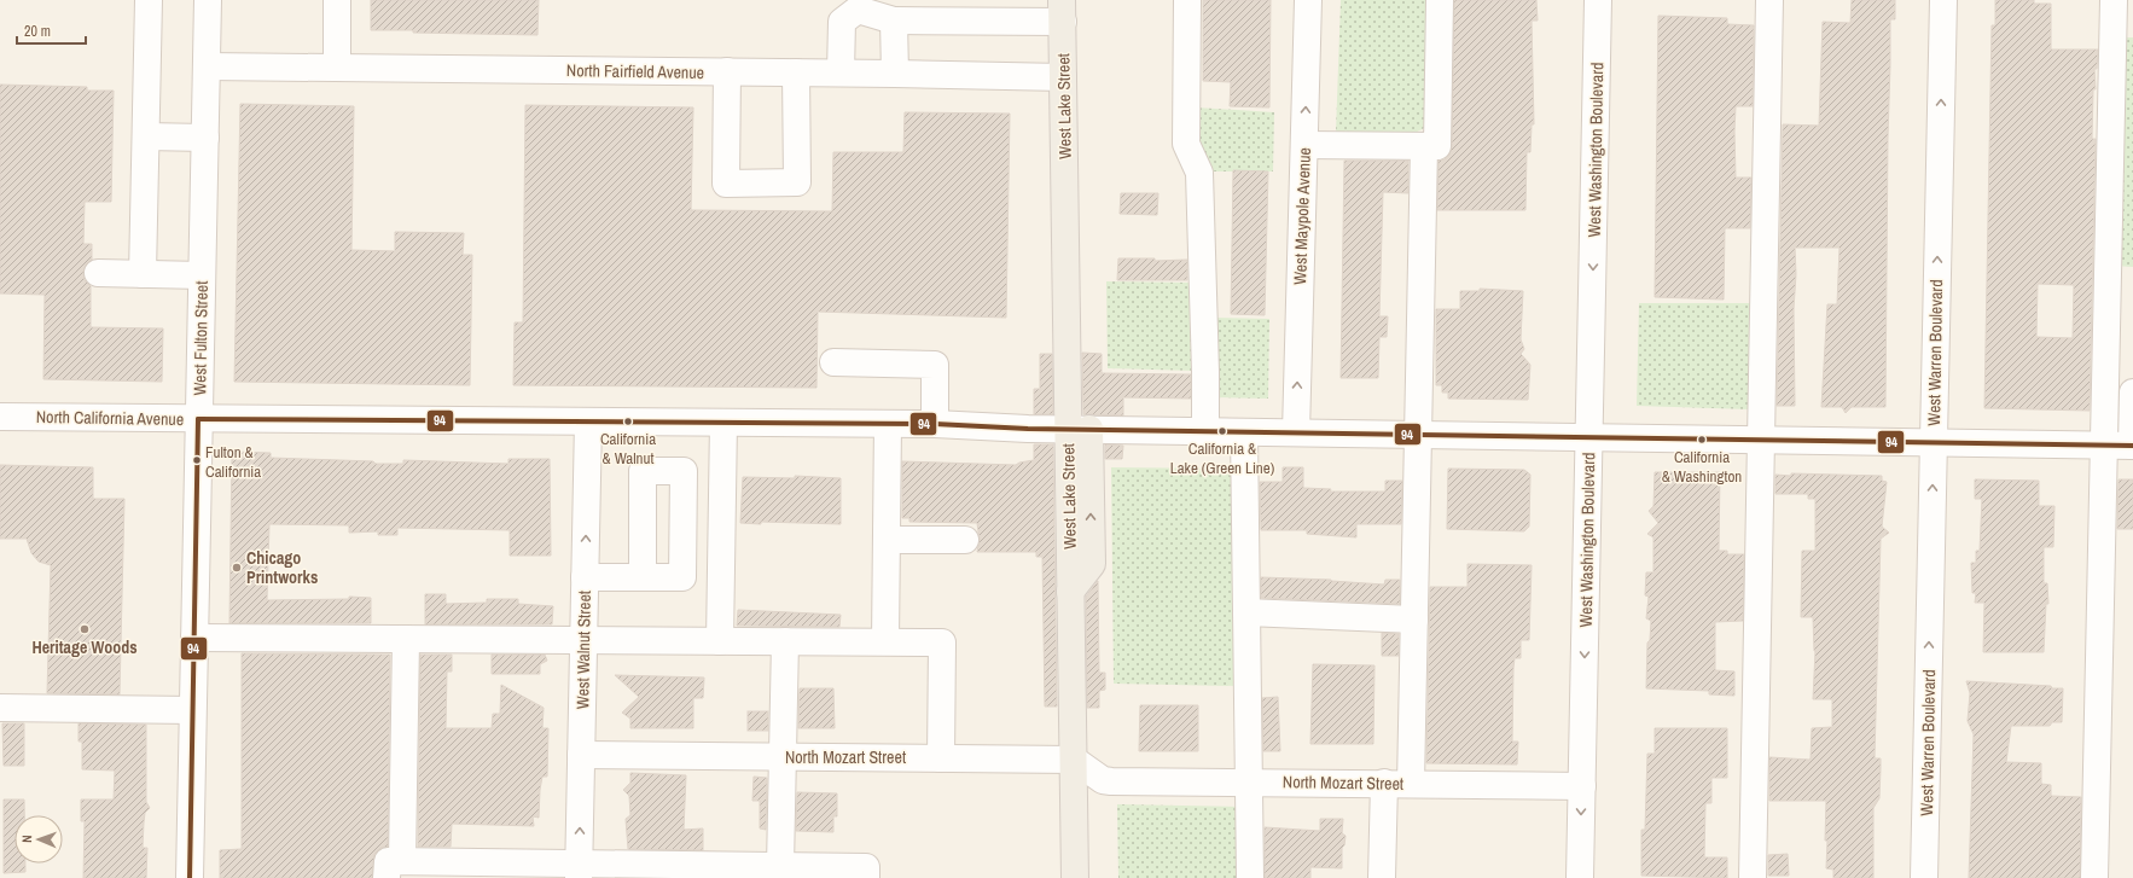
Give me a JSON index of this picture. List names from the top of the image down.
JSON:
{
  "streets": {
    "main road": ["West Lake Street"],
    "street": [
      "North Fairfield Avenue",
      "West Washington Boulevard",
      "West Maypole Avenue",
      "West Fulton Street",
      "West Warren Boulevard",
      "North California Avenue",
      "West Walnut Street",
      "North Mozart Street"
    ]
  },
  "crossings": [
    ["North Fairfield Avenue", "West Lake Street"],
    ["North Fairfield Avenue", "West Fulton Street"],
    ["West Lake Street", "North California Avenue"],
    ["West Lake Street", "North Mozart Street"],
    ["West Washington Boulevard", "North California Avenue"],
    ["West Washington Boulevard", "North Mozart Street"],
    ["West Maypole Avenue", "North California Avenue"],
    ["West Fulton Street", "North California Avenue"],
    ["West Warren Boulevard", "North California Avenue"],
    ["North California Avenue", "West Walnut Street"],
    ["West Walnut Street", "North Mozart Street"]
  ],
  "places": [
    "California & Walnut",
    "California & Lake (Green Line)",
    "California & Washington",
    "Fulton & California",
    "Chicago Printworks",
    "Heritage Woods"
  ],
  "lines": ["transit line 94"],
  "scale_bar": "20 m",
  "north": "left"
}
